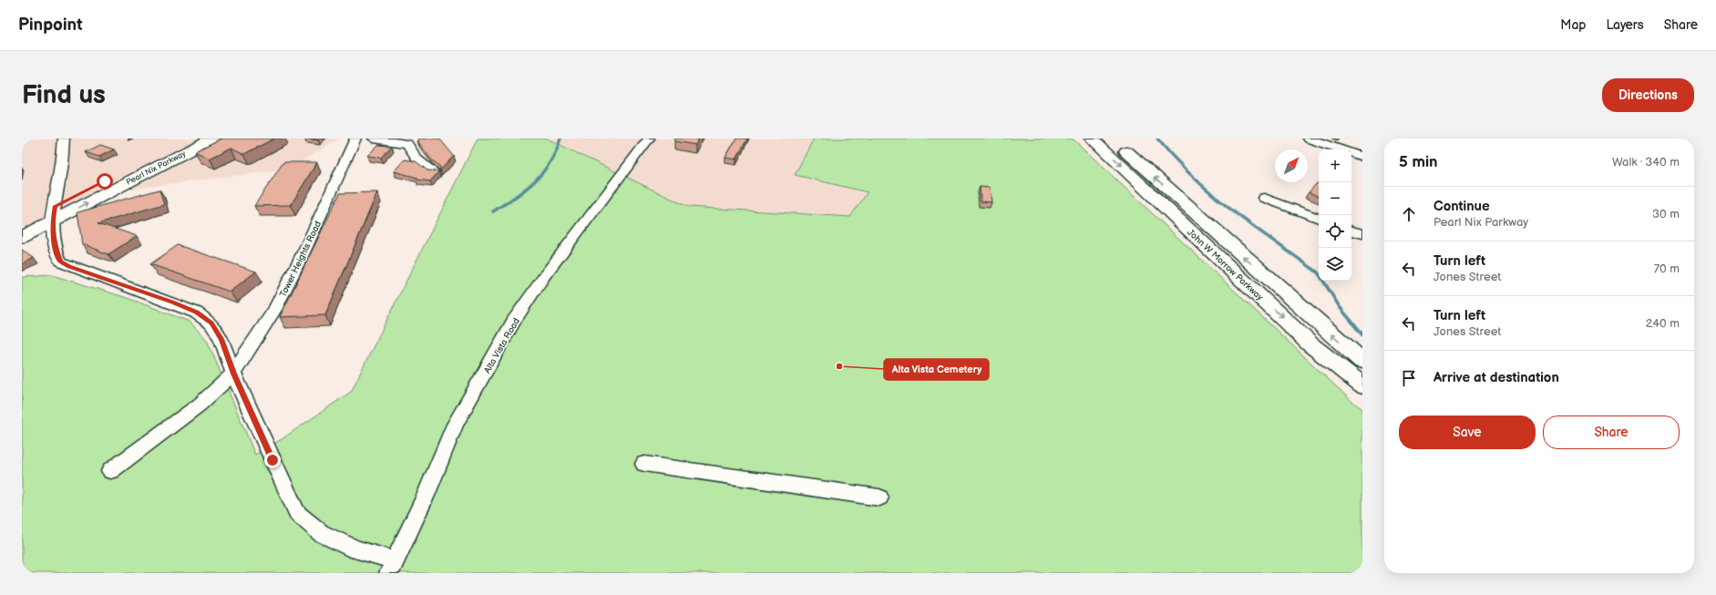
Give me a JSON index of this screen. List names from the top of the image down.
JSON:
{
  "streets": {
    "main road": ["Pearl Nix Parkway", "John W Morrow Parkway"],
    "street": ["Tower Heights Road", "Alta Vista Road"]
  },
  "places": ["Alta Vista Cemetery"],
  "north": "top right",
  "page": {
    "header": "Pinpoint",
    "nav": ["Map", "Layers", "Share"],
    "buttons": [
      "Directions",
      ["Save", "Share"]
    ],
    "title": "Find us",
    "heading": ["5 min", "Walk · 340 m"],
    "map_buttons": ["+", "−"],
    "list": [
      ["Continue", "Pearl Nix Parkway", "30 m"],
      ["Turn left", "Jones Street", "70 m"],
      ["Turn left", "Jones Street", "240 m"],
      "Arrive at destination"
    ]
  }
}
